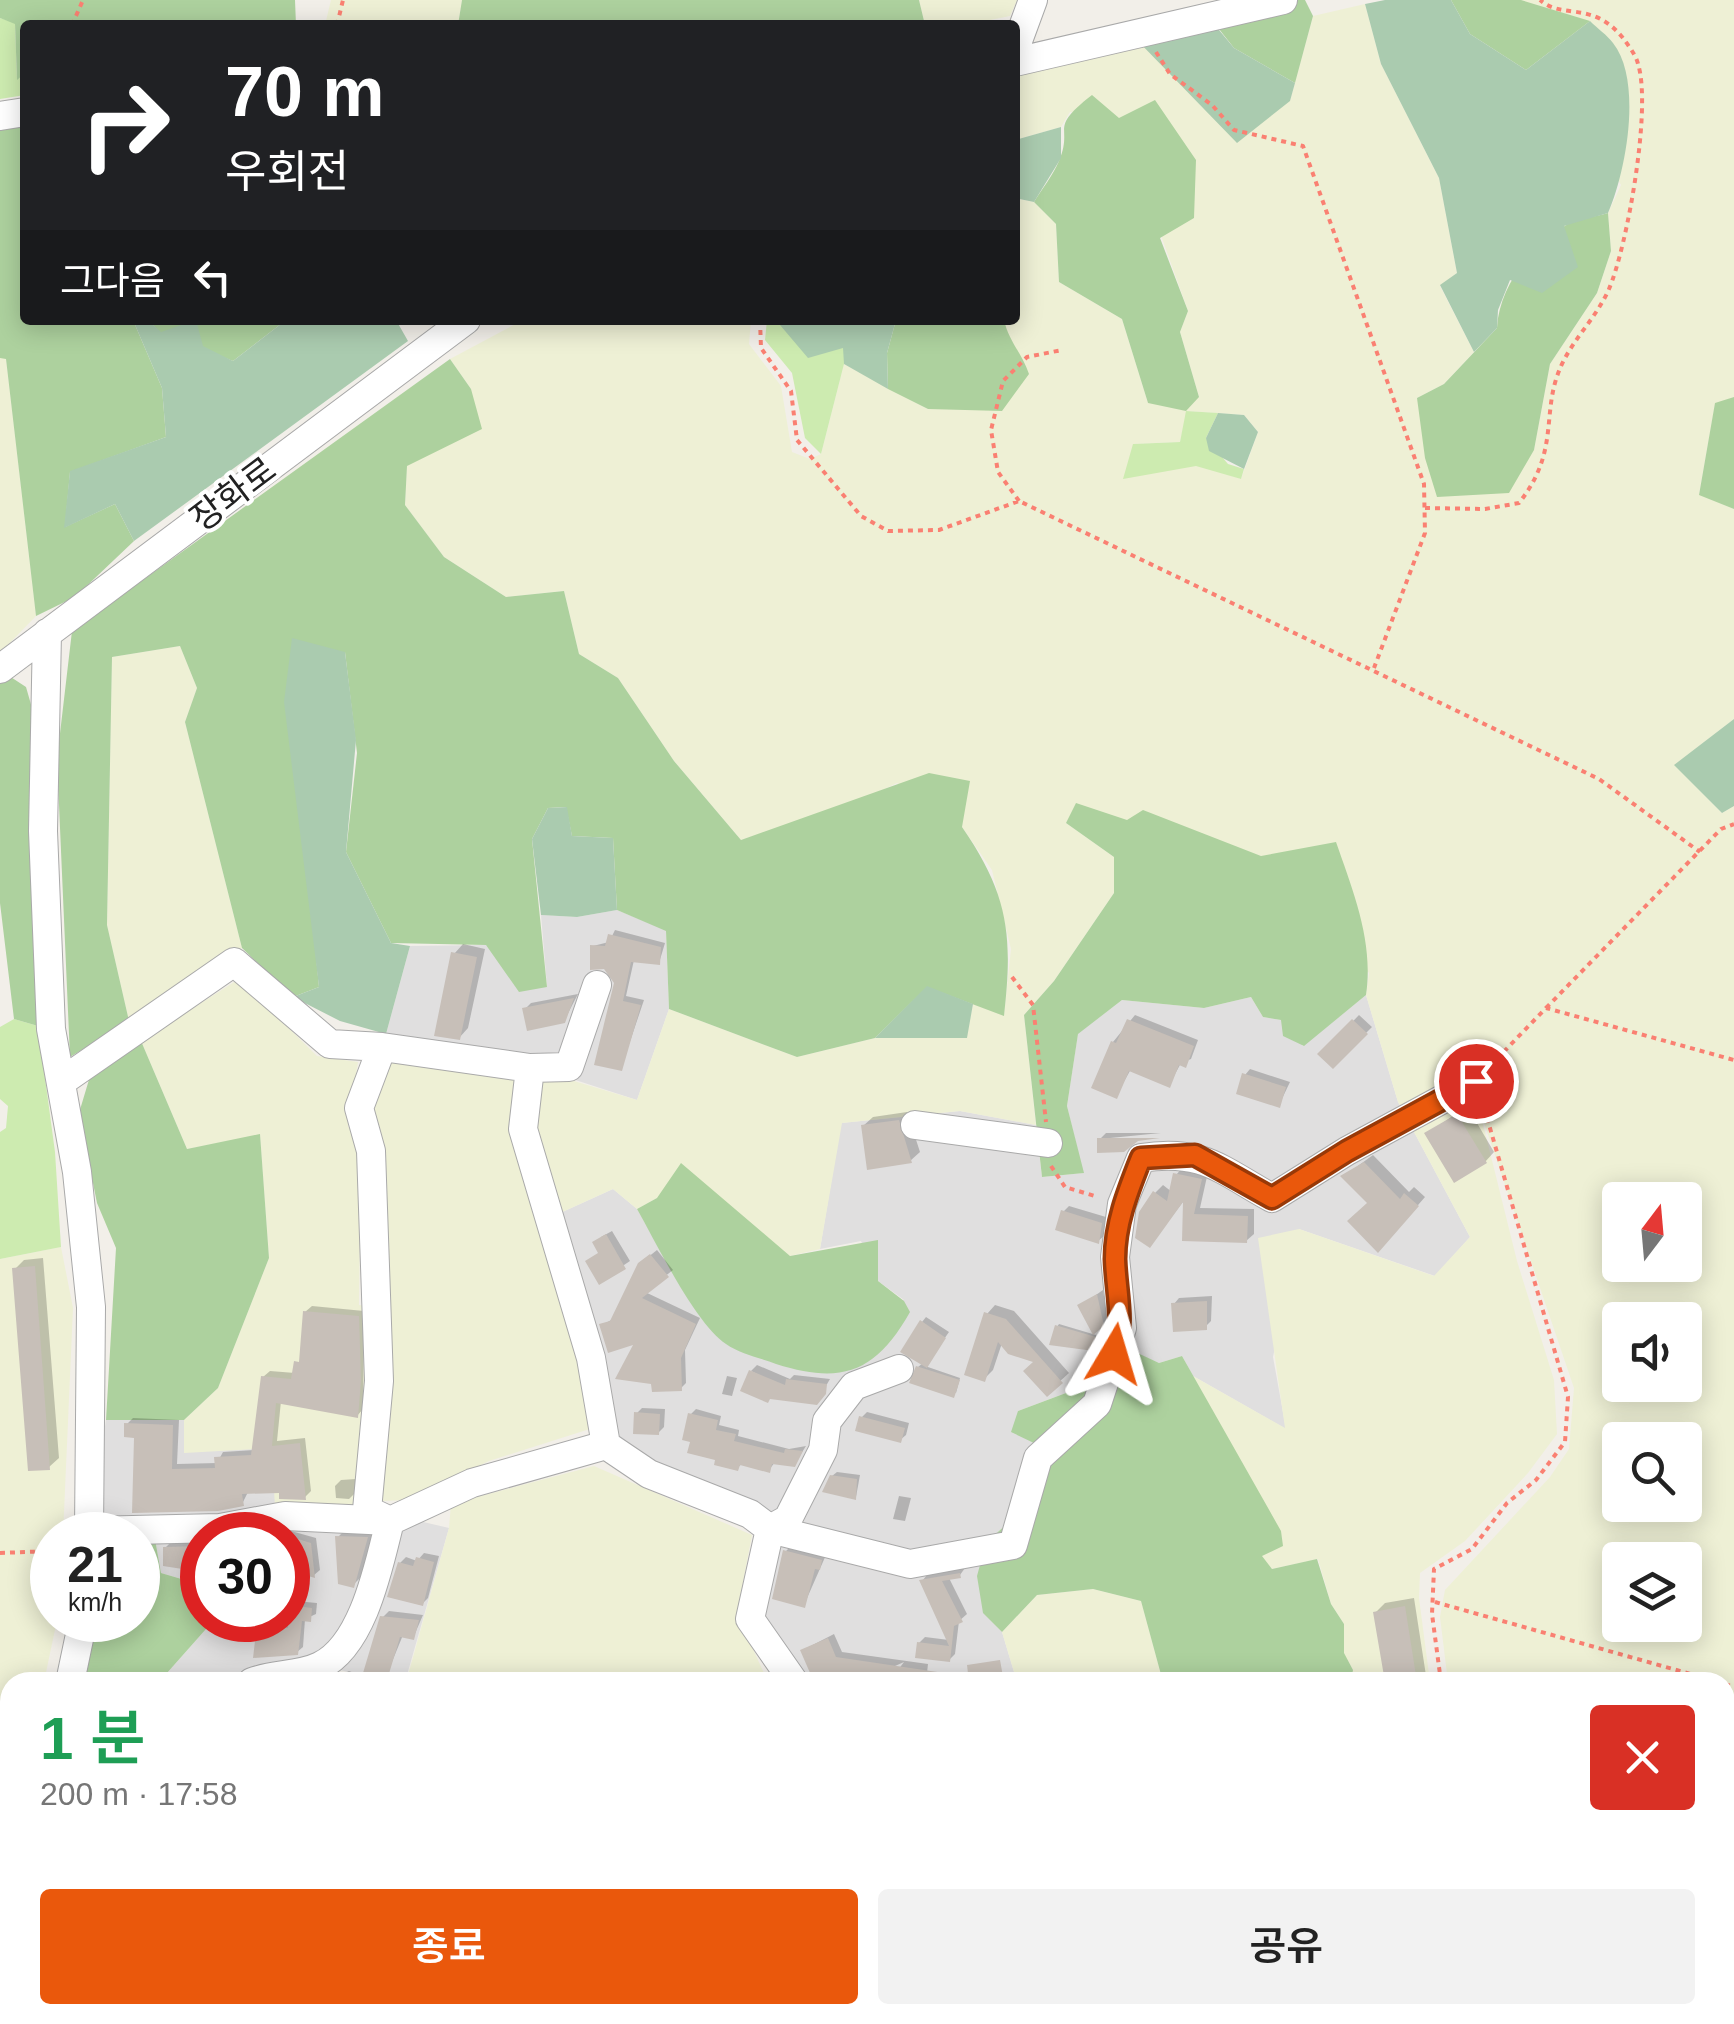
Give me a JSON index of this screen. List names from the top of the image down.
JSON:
{
  "streets": {
    "street": ["장화로"]
  },
  "north": "top",
  "page": {
    "turn": ["70 m", "우회전"],
    "then": "그다음",
    "speed": "21 km/h",
    "limit": "30",
    "heading": ["1 분", "200 m · 17:58"],
    "buttons": ["종료", "공유"]
  }
}
